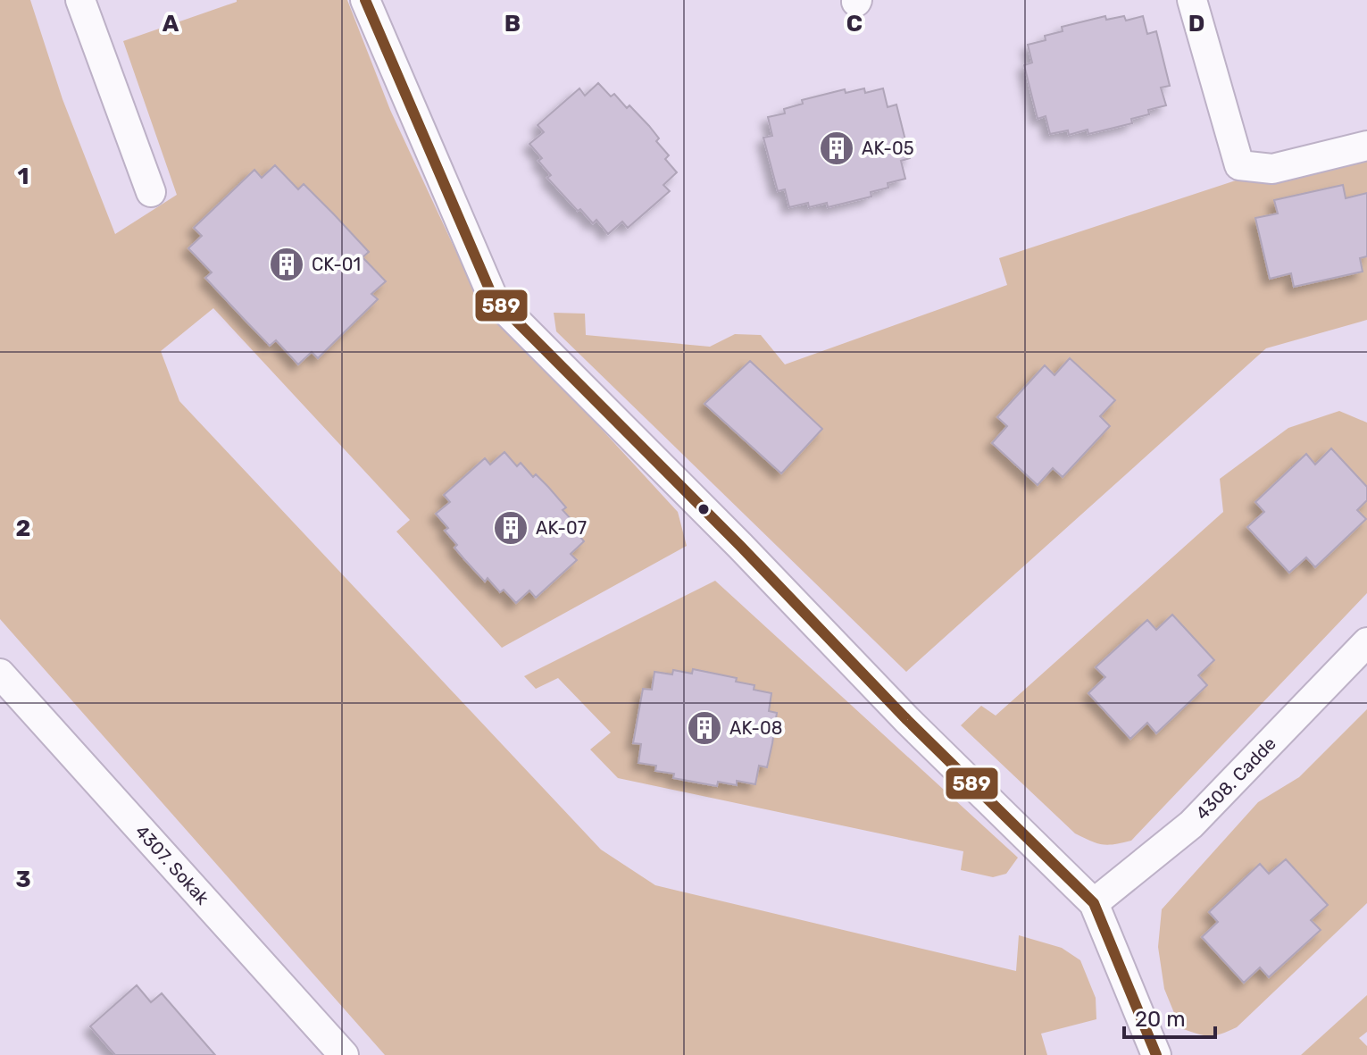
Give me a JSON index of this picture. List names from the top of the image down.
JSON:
{
  "streets": {
    "street": ["4308. Cadde", "4307. Sokak"]
  },
  "places": {
    "building": [
      "AK-05",
      "CK-01",
      "AK-07",
      "AK-08"
    ]
  },
  "lines": ["transit line 589"],
  "scale_bar": "20 m",
  "grid": {
    "columns": [
      "A",
      "B",
      "C",
      "D"
    ],
    "rows": ["1", "2", "3"]
  }
}
